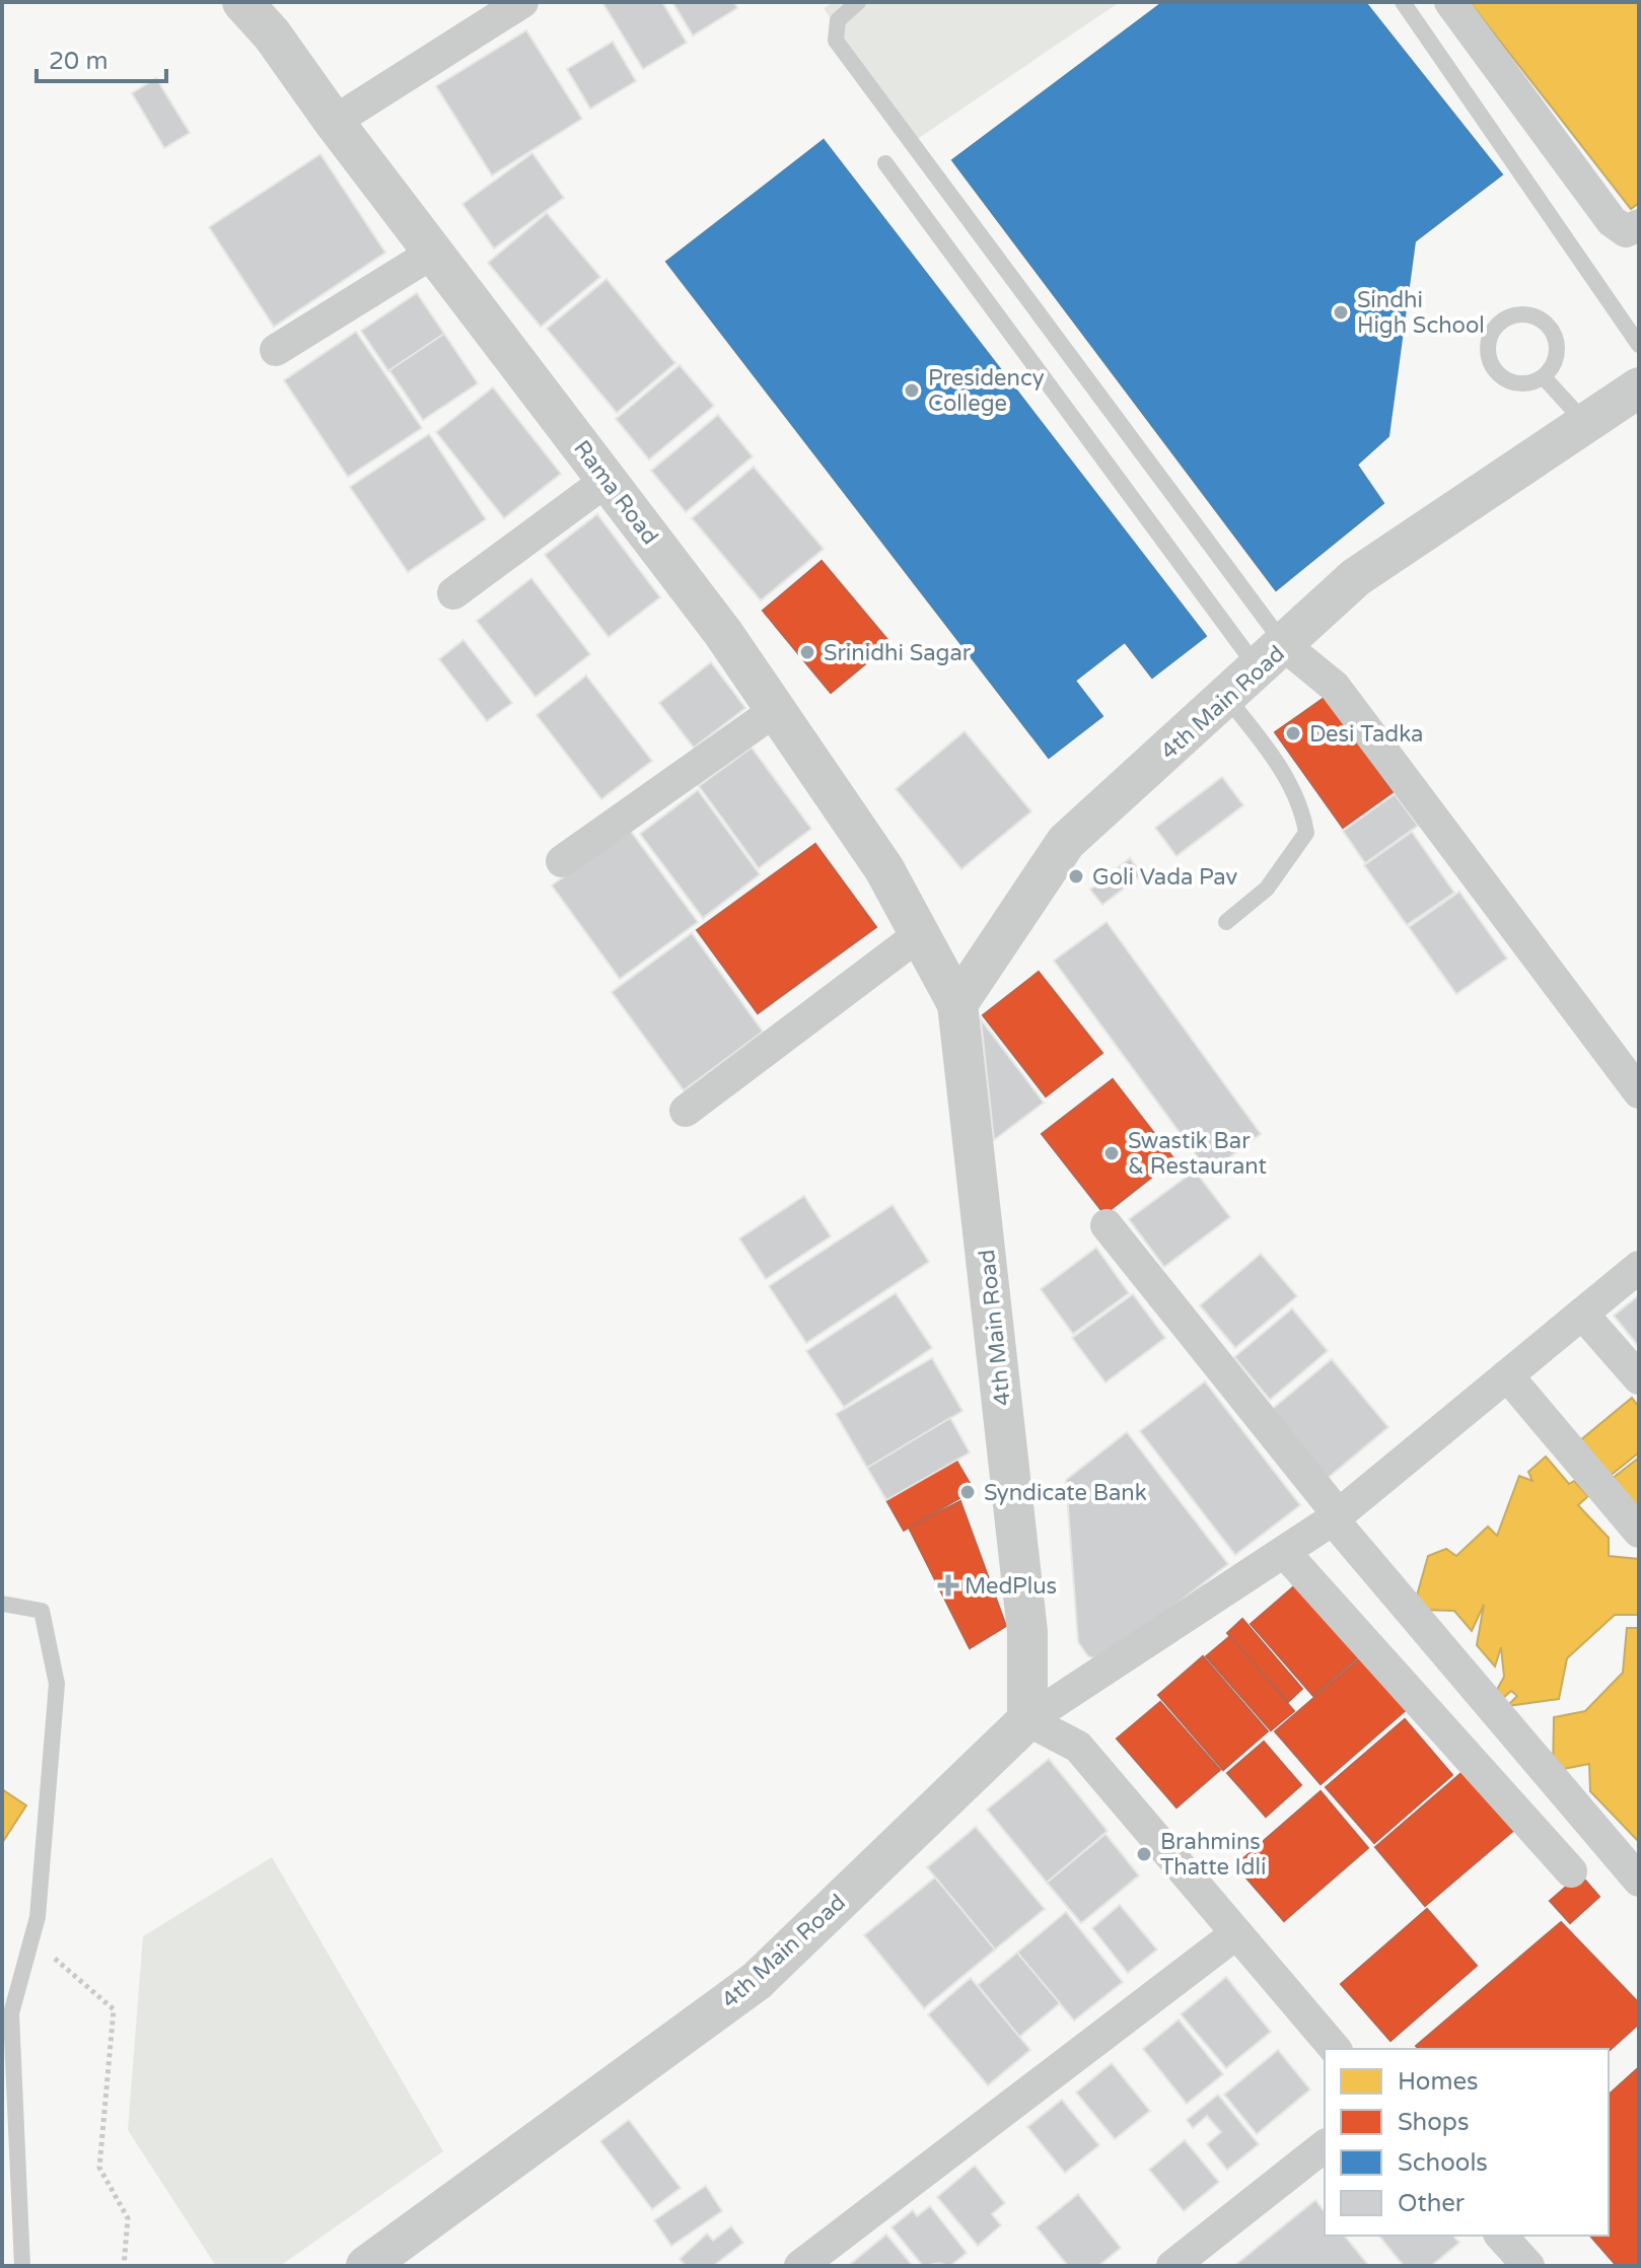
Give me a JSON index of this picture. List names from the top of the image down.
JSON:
{
  "streets": {
    "street": ["Rama Road", "4th Main Road"]
  },
  "crossings": [
    ["Rama Road", "4th Main Road"]
  ],
  "places": {
    "other": [
      "Sindhi High School",
      "Presidency College",
      "Srinidhi Sagar",
      "Desi Tadka",
      "Goli Vada Pav",
      "Swastik Bar & Restaurant",
      "Syndicate Bank",
      "Brahmins Thatte Idli"
    ],
    "health": ["MedPlus"]
  },
  "legend": [
    "Homes",
    "Shops",
    "Schools",
    "Other"
  ],
  "scale_bar": "20 m"
}
